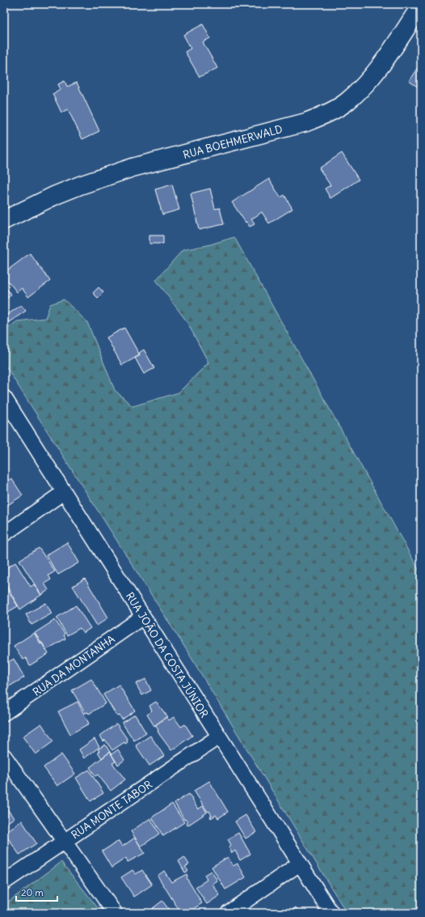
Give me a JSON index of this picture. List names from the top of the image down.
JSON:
{
  "streets": {
    "main road": ["RUA BOEHMERWALD"],
    "street": ["RUA JOÃO DA COSTA JÚNIOR", "RUA DA MONTANHA", "RUA MONTE TABOR"]
  },
  "crossings": [
    ["RUA JOÃO DA COSTA JÚNIOR", "RUA DA MONTANHA"],
    ["RUA JOÃO DA COSTA JÚNIOR", "RUA MONTE TABOR"]
  ],
  "scale_bar": "20 m"
}
